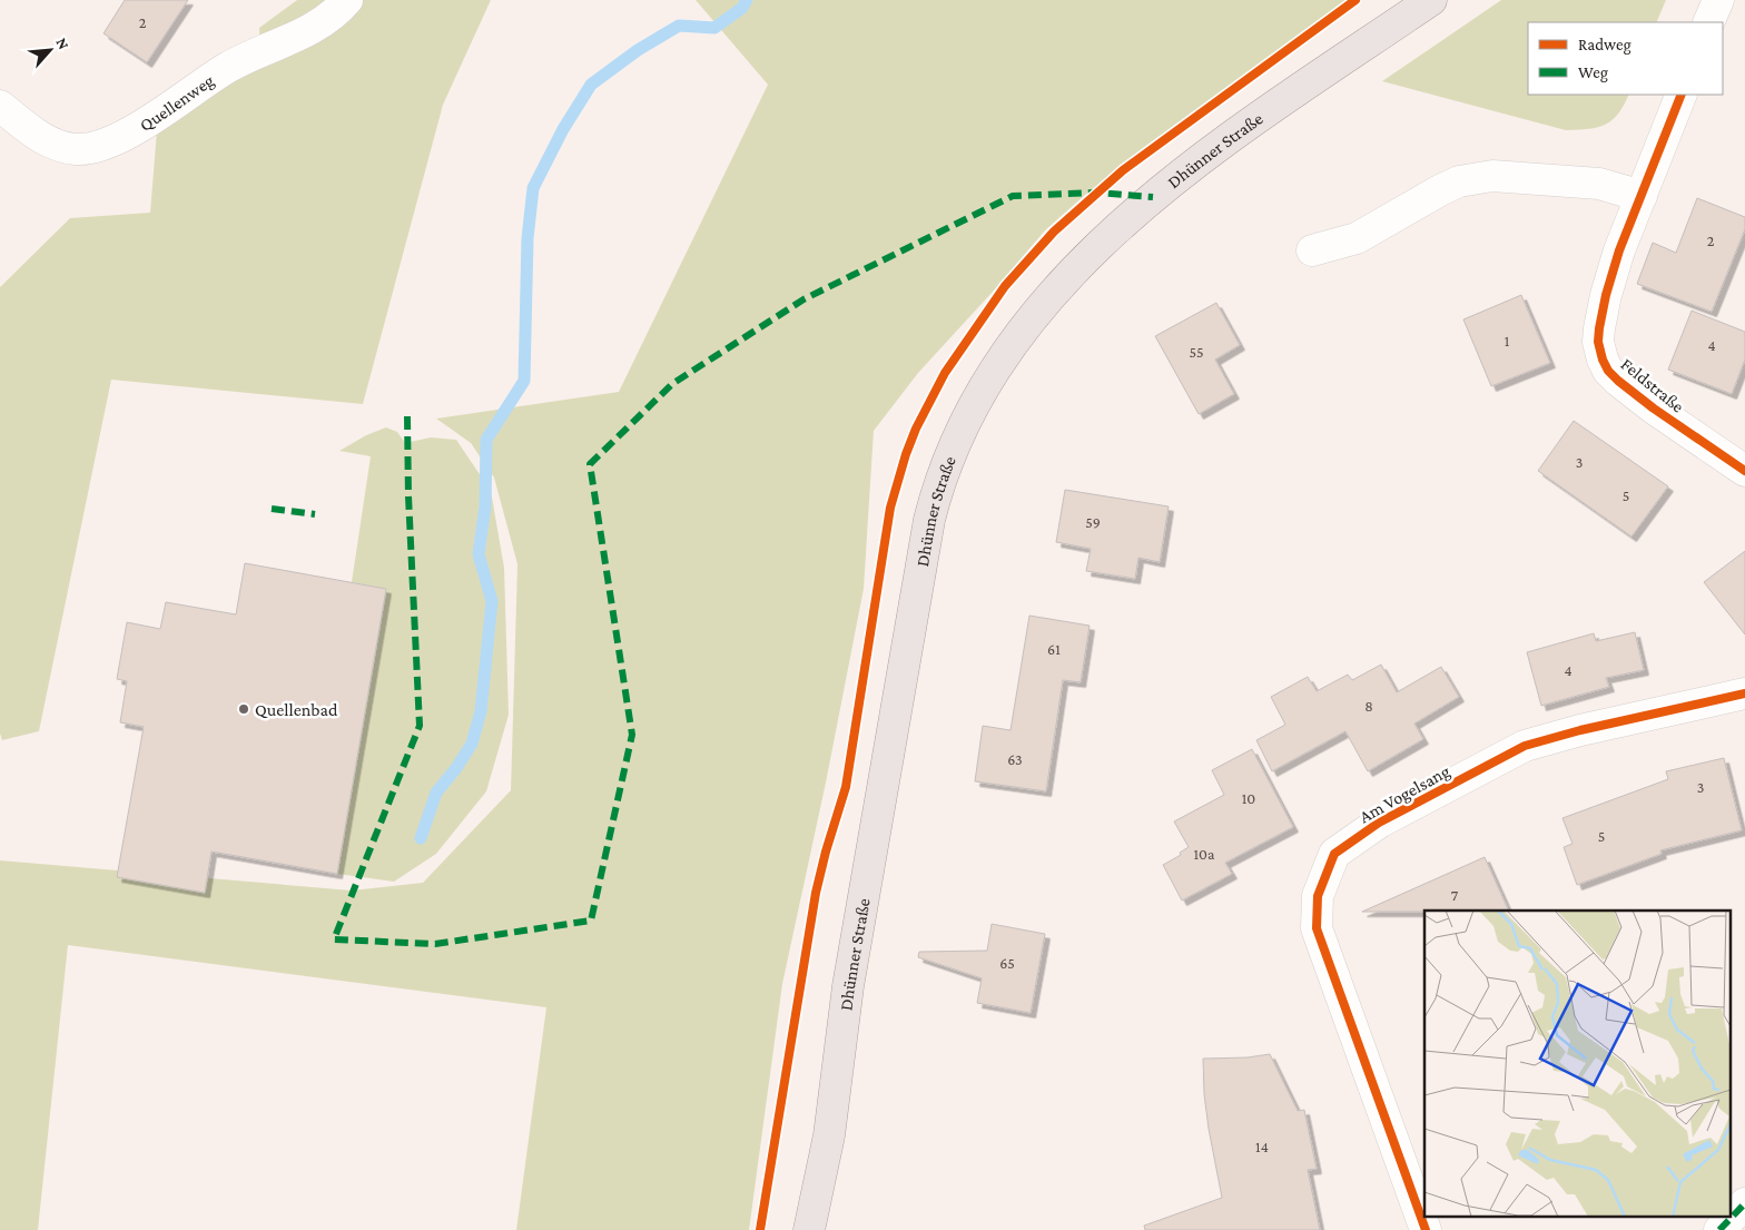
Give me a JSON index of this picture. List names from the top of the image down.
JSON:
{
  "streets": {
    "main road": ["Dhünner Straße"],
    "street": ["Quellenweg", "Feldstraße", "Am Vogelsang"]
  },
  "places": ["Quellenbad"],
  "house_numbers": [
    "2",
    "2",
    "1",
    "4",
    "55",
    "3",
    "5",
    "59",
    "61",
    "4",
    "8",
    "63",
    "3",
    "10",
    "5",
    "10a",
    "7",
    "65",
    "14"
  ],
  "legend": ["Radweg", "Weg"],
  "north": "top right"
}
